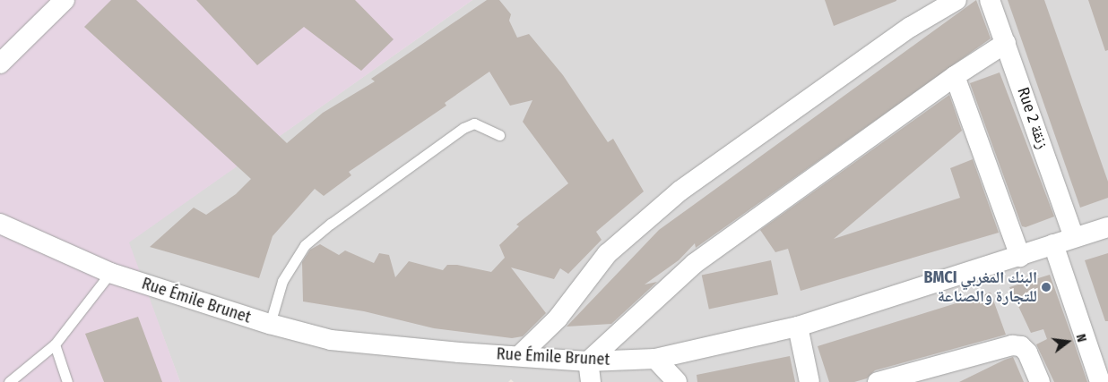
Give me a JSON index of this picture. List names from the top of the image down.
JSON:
{
  "streets": {
    "street": ["Rue 2 زنقة", "Rue Émile Brunet"]
  },
  "crossings": [
    ["Rue 2 زنقة", "Rue Émile Brunet"]
  ],
  "places": ["BMCI البنك المغربي للتجارة والصناعة"],
  "north": "right"
}
